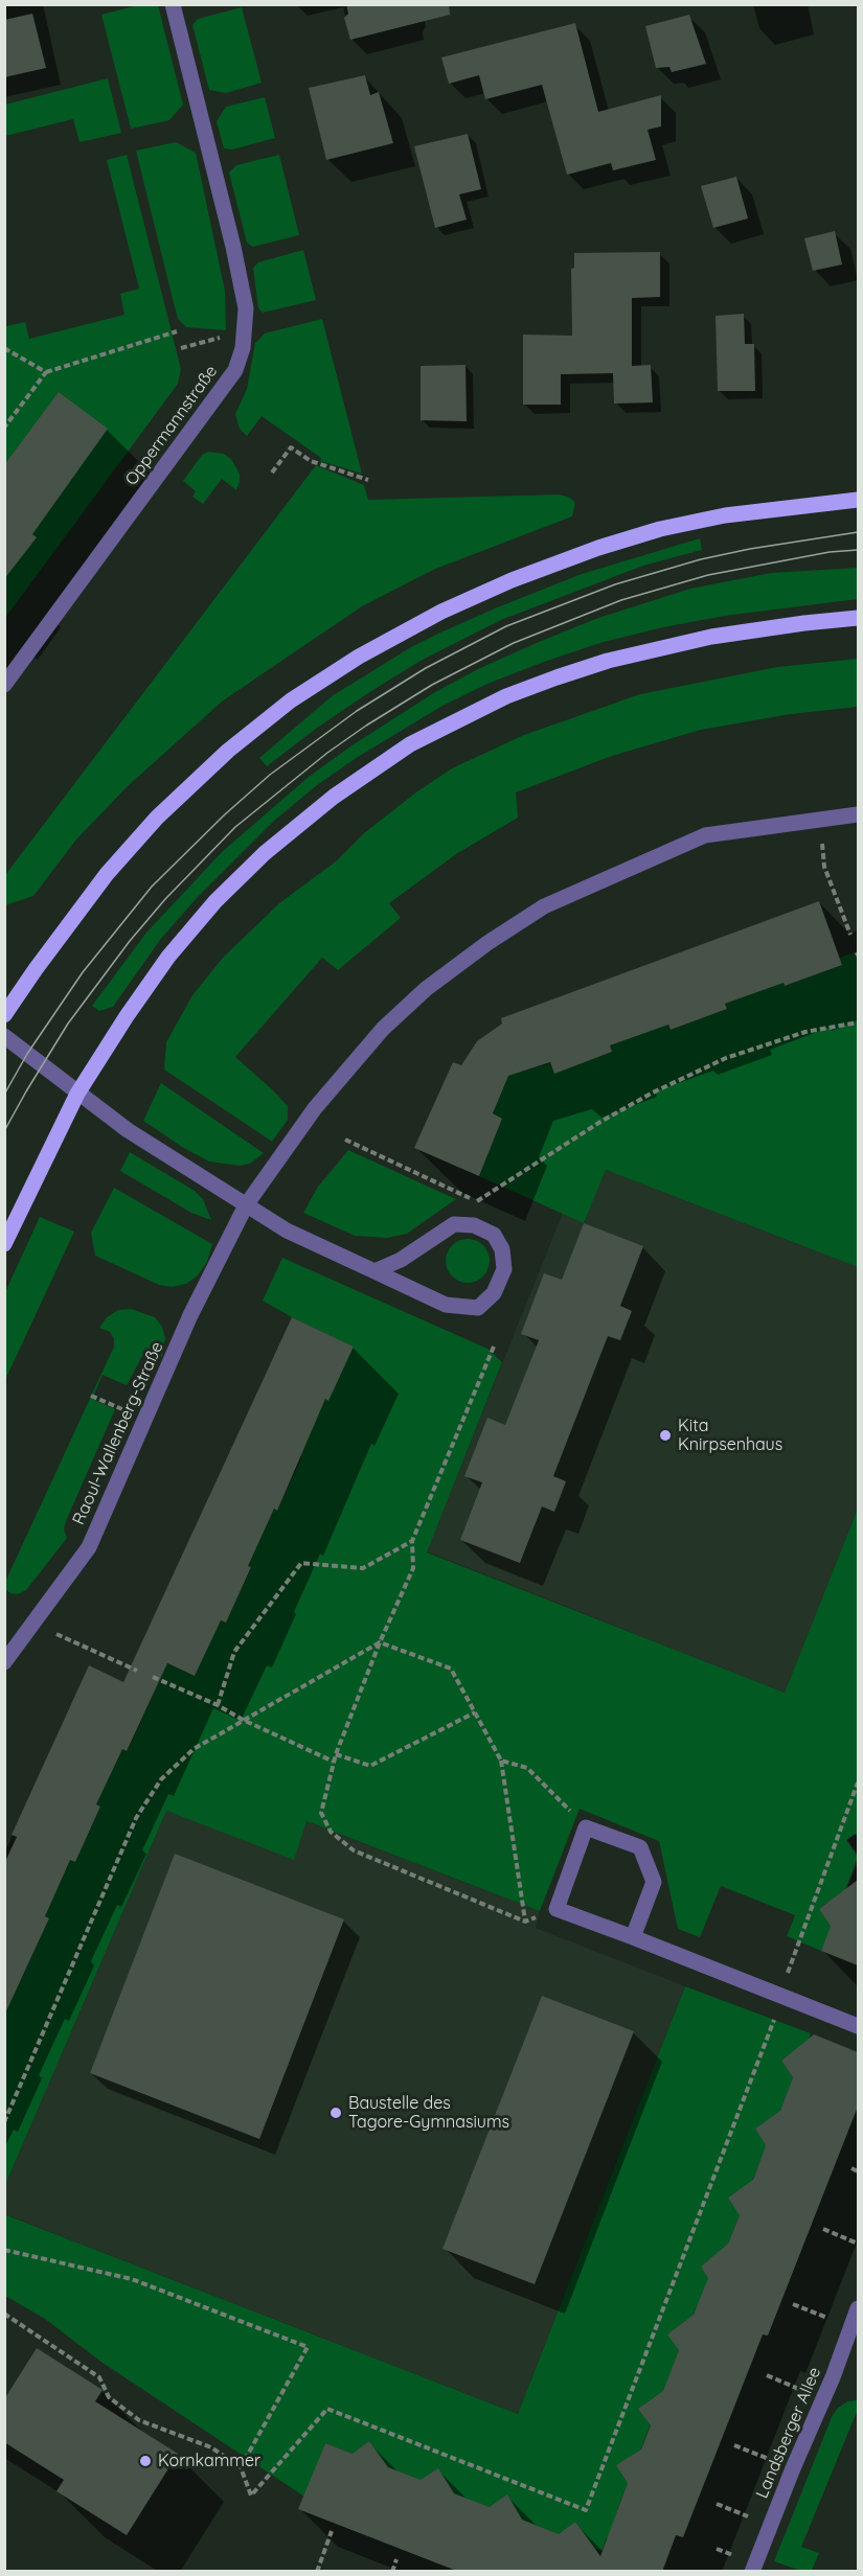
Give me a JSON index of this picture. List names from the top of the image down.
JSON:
{
  "streets": {
    "street": ["Oppermannstraße", "Raoul-Wallenberg-Straße", "Landsberger Allee"]
  },
  "places": ["Kita Knirpsenhaus", "Baustelle des Tagore-Gymnasiums", "Kornkammer"]
}
